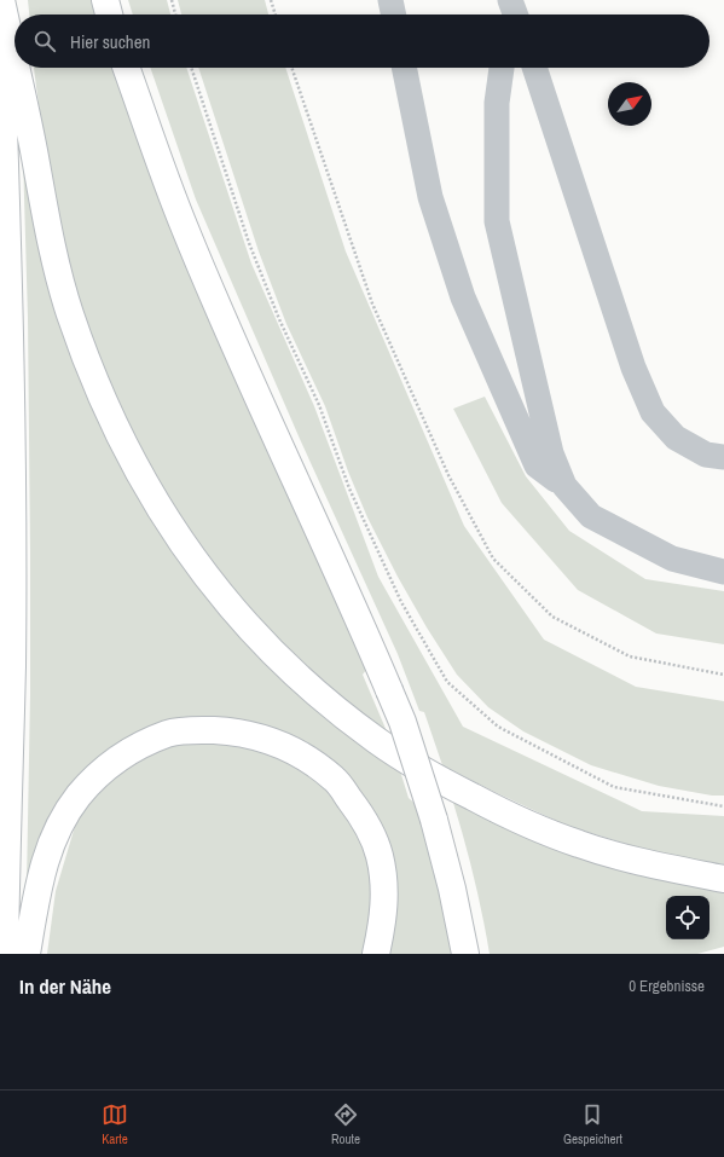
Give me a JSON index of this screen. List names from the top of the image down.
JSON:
{
  "north": "top right",
  "page": {
    "search": "Hier suchen",
    "heading": ["In der Nähe", "0 Ergebnisse"],
    "nav": ["Karte", "Route", "Gespeichert"]
  }
}
